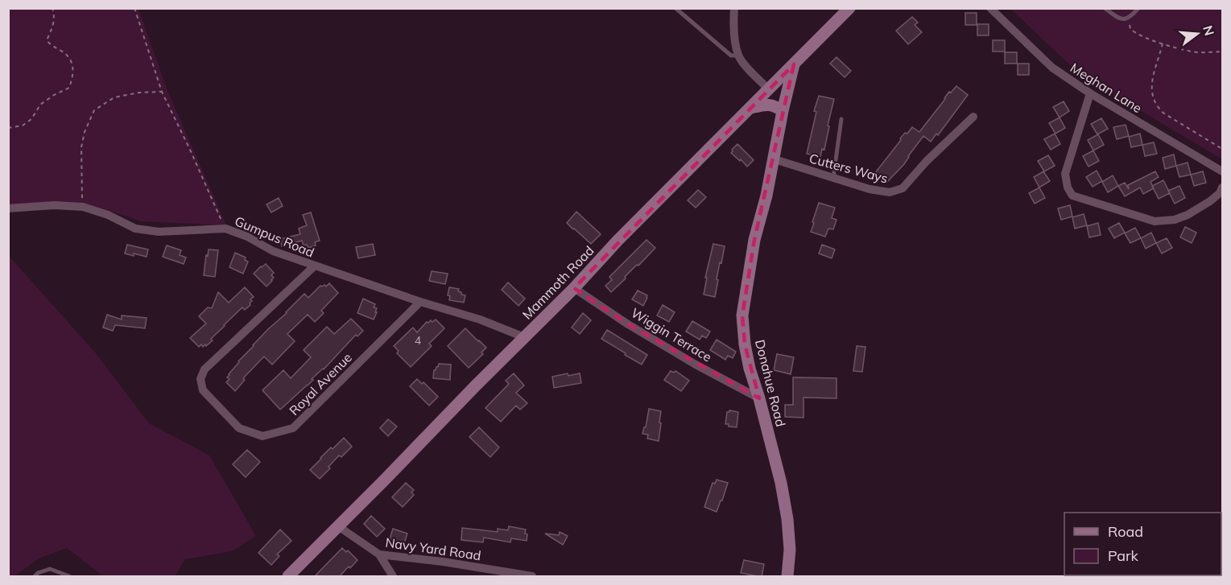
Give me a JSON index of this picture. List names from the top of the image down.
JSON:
{
  "streets": {
    "main road": ["Mammoth Road", "Donahue Road"],
    "street": [
      "Meghan Lane",
      "Cutters Ways",
      "Gumpus Road",
      "Wiggin Terrace",
      "Royal Avenue",
      "Navy Yard Road"
    ]
  },
  "crossings": [
    ["Cutters Ways", "Donahue Road"],
    ["Gumpus Road", "Mammoth Road"],
    ["Gumpus Road", "Royal Avenue"],
    ["Mammoth Road", "Wiggin Terrace"],
    ["Mammoth Road", "Donahue Road"],
    ["Mammoth Road", "Navy Yard Road"],
    ["Wiggin Terrace", "Donahue Road"]
  ],
  "house_numbers": ["4"],
  "legend": ["Road", "Park"],
  "north": "right"
}
